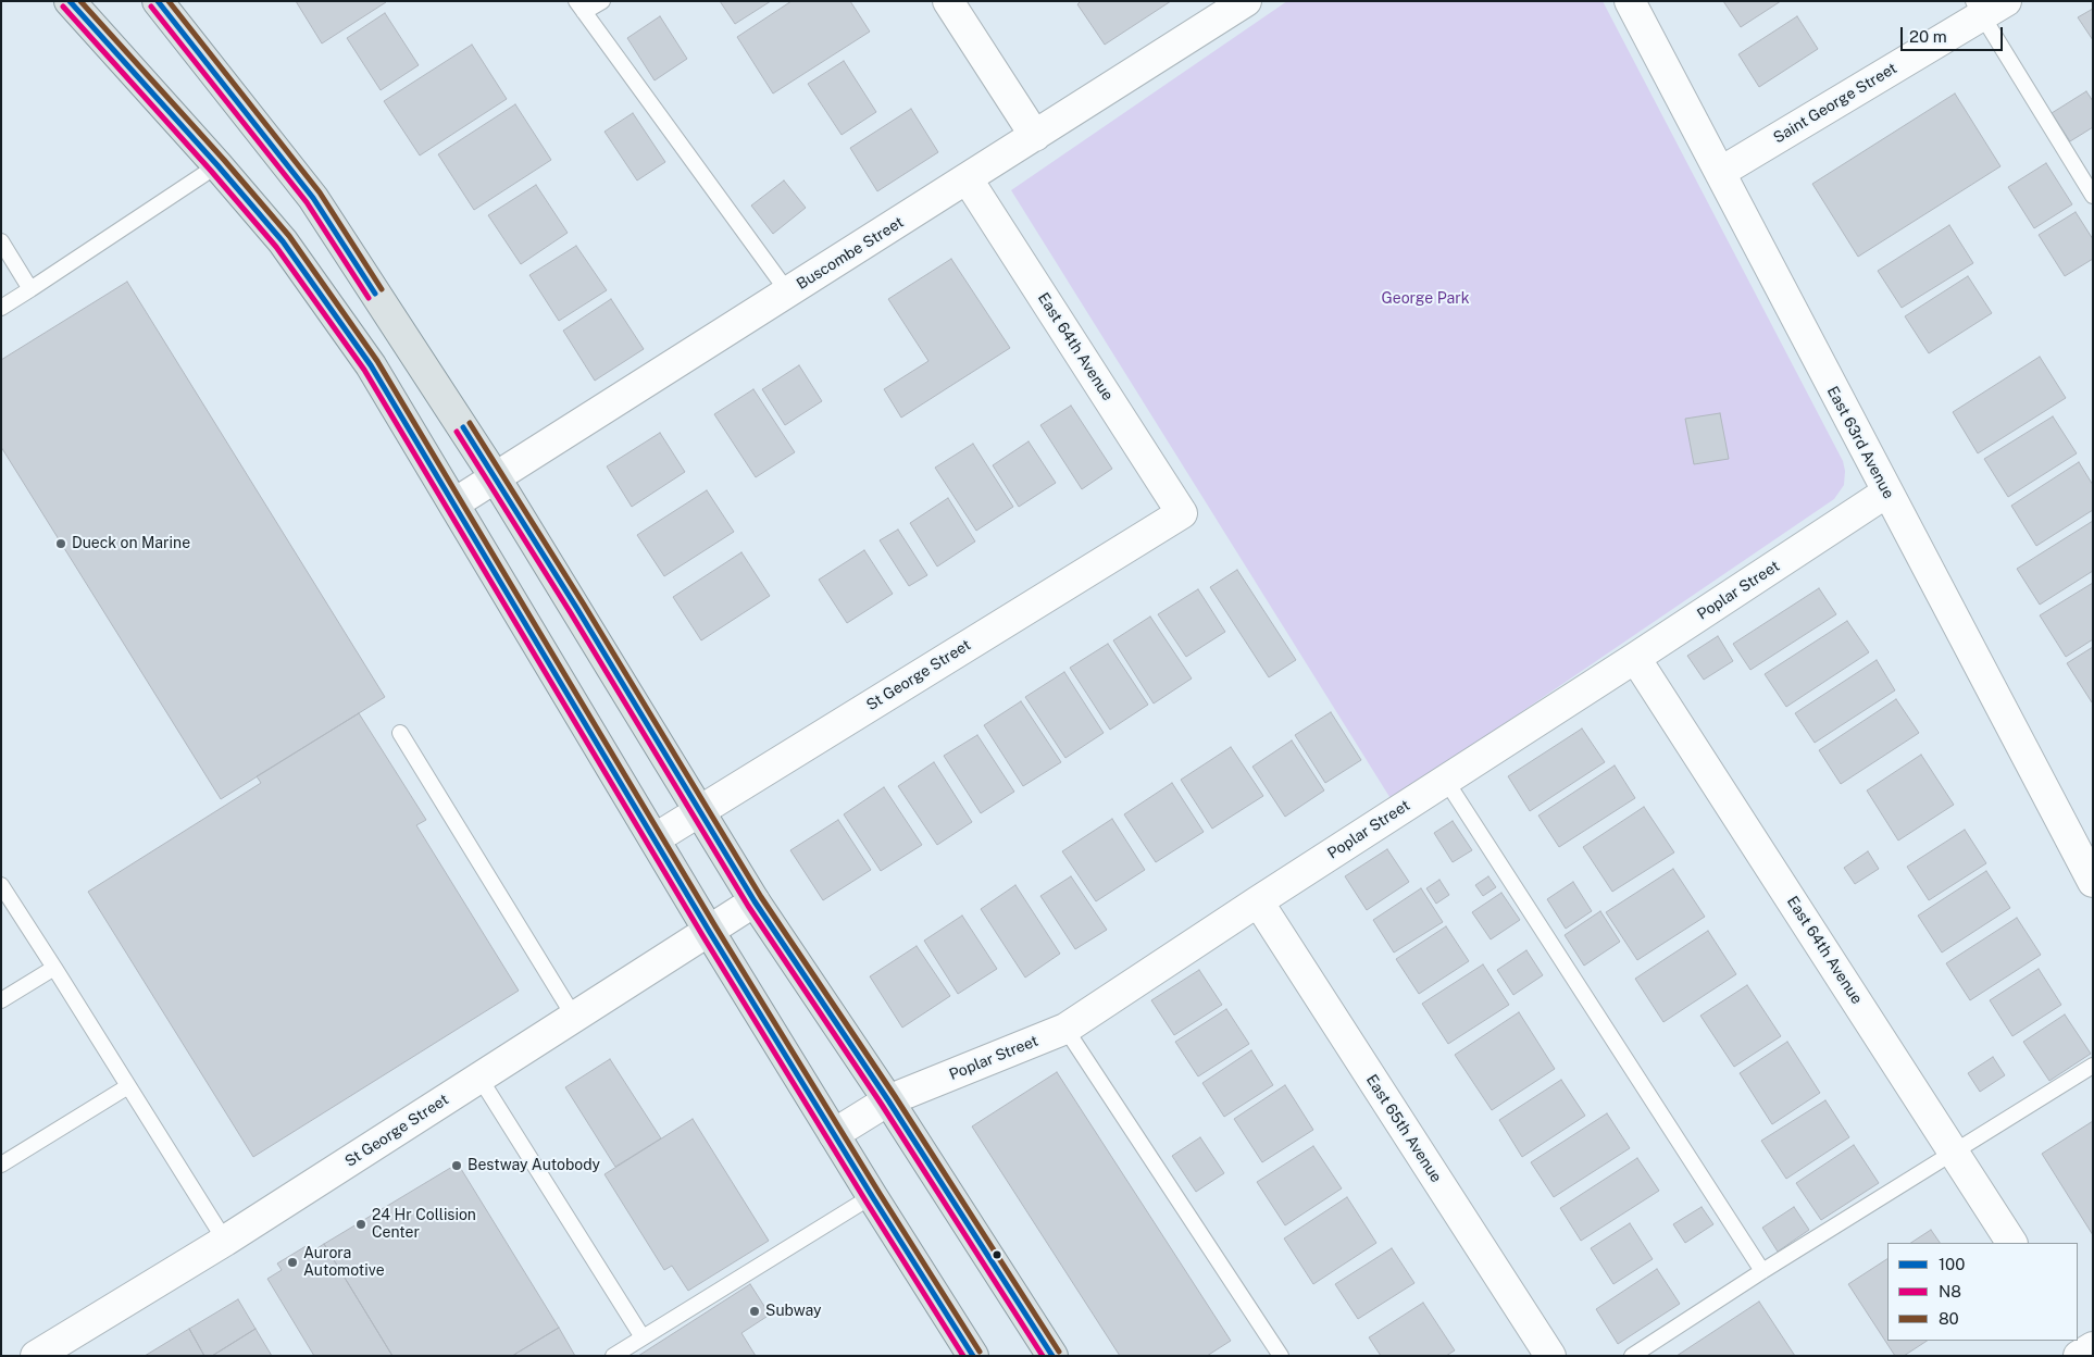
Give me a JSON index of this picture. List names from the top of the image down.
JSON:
{
  "streets": {
    "street": [
      "Saint George Street",
      "Buscombe Street",
      "East 64th Avenue",
      "East 63rd Avenue",
      "Poplar Street",
      "St George Street",
      "East 65th Avenue"
    ]
  },
  "crossings": [
    ["Saint George Street", "East 63rd Avenue"],
    ["Buscombe Street", "East 64th Avenue"],
    ["East 64th Avenue", "Poplar Street"],
    ["East 64th Avenue", "St George Street"],
    ["East 63rd Avenue", "Poplar Street"],
    ["Poplar Street", "East 65th Avenue"]
  ],
  "parks": ["George Park"],
  "places": [
    "Dueck on Marine",
    "Bestway Autobody",
    "24 Hr Collision Center",
    "Aurora Automotive",
    "Subway"
  ],
  "lines": ["transit line 100", "transit line 80", "transit line N8"],
  "legend": ["100", "N8", "80"],
  "scale_bar": "20 m"
}
